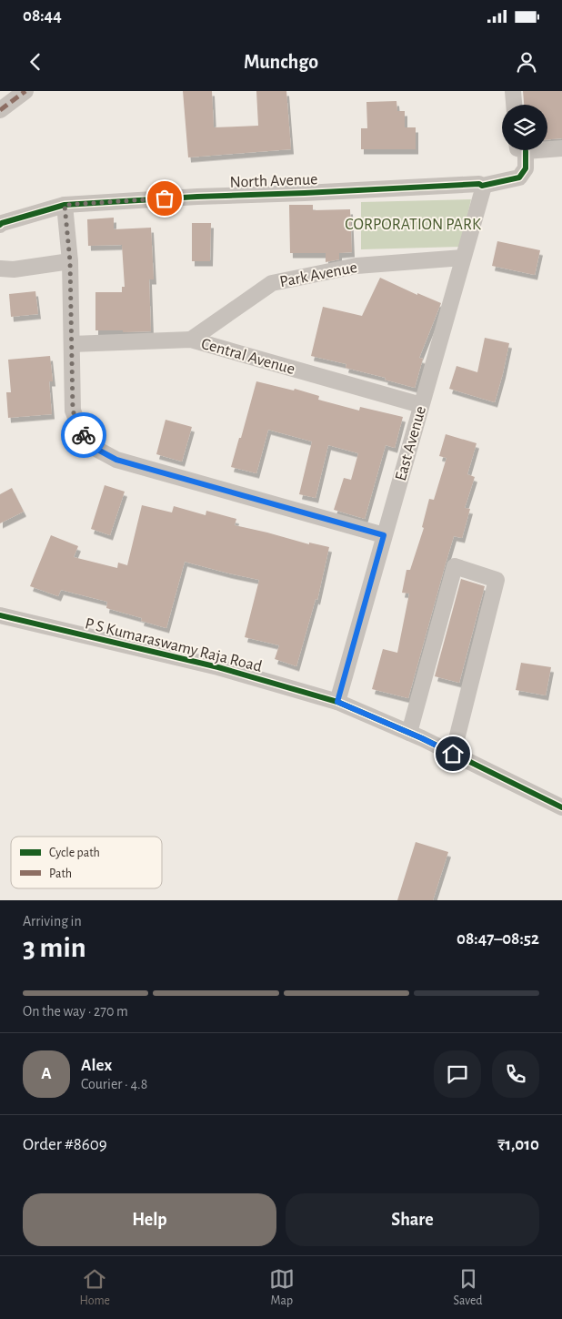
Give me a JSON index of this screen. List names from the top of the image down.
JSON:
{
  "streets": {
    "street": [
      "North Avenue",
      "Park Avenue",
      "Central Avenue",
      "East Avenue",
      "P S Kumaraswamy Raja Road"
    ]
  },
  "crossings": [
    ["North Avenue", "East Avenue"],
    ["Park Avenue", "Central Avenue"],
    ["Park Avenue", "East Avenue"],
    ["Central Avenue", "East Avenue"],
    ["East Avenue", "P S Kumaraswamy Raja Road"]
  ],
  "parks": ["CORPORATION PARK"],
  "legend": ["Cycle path", "Path"],
  "page": {
    "status": "08:44",
    "header": "Munchgo",
    "heading": ["3 min", "Arriving in", "08:47–08:52"],
    "panel": [
      "Alex",
      "Courier · 4.8",
      "Order #8609",
      "₹1,010"
    ],
    "bar": "On the way · 270 m",
    "round": "A",
    "buttons": ["Help", "Share"],
    "tabs": ["Home", "Map", "Saved"]
  }
}
